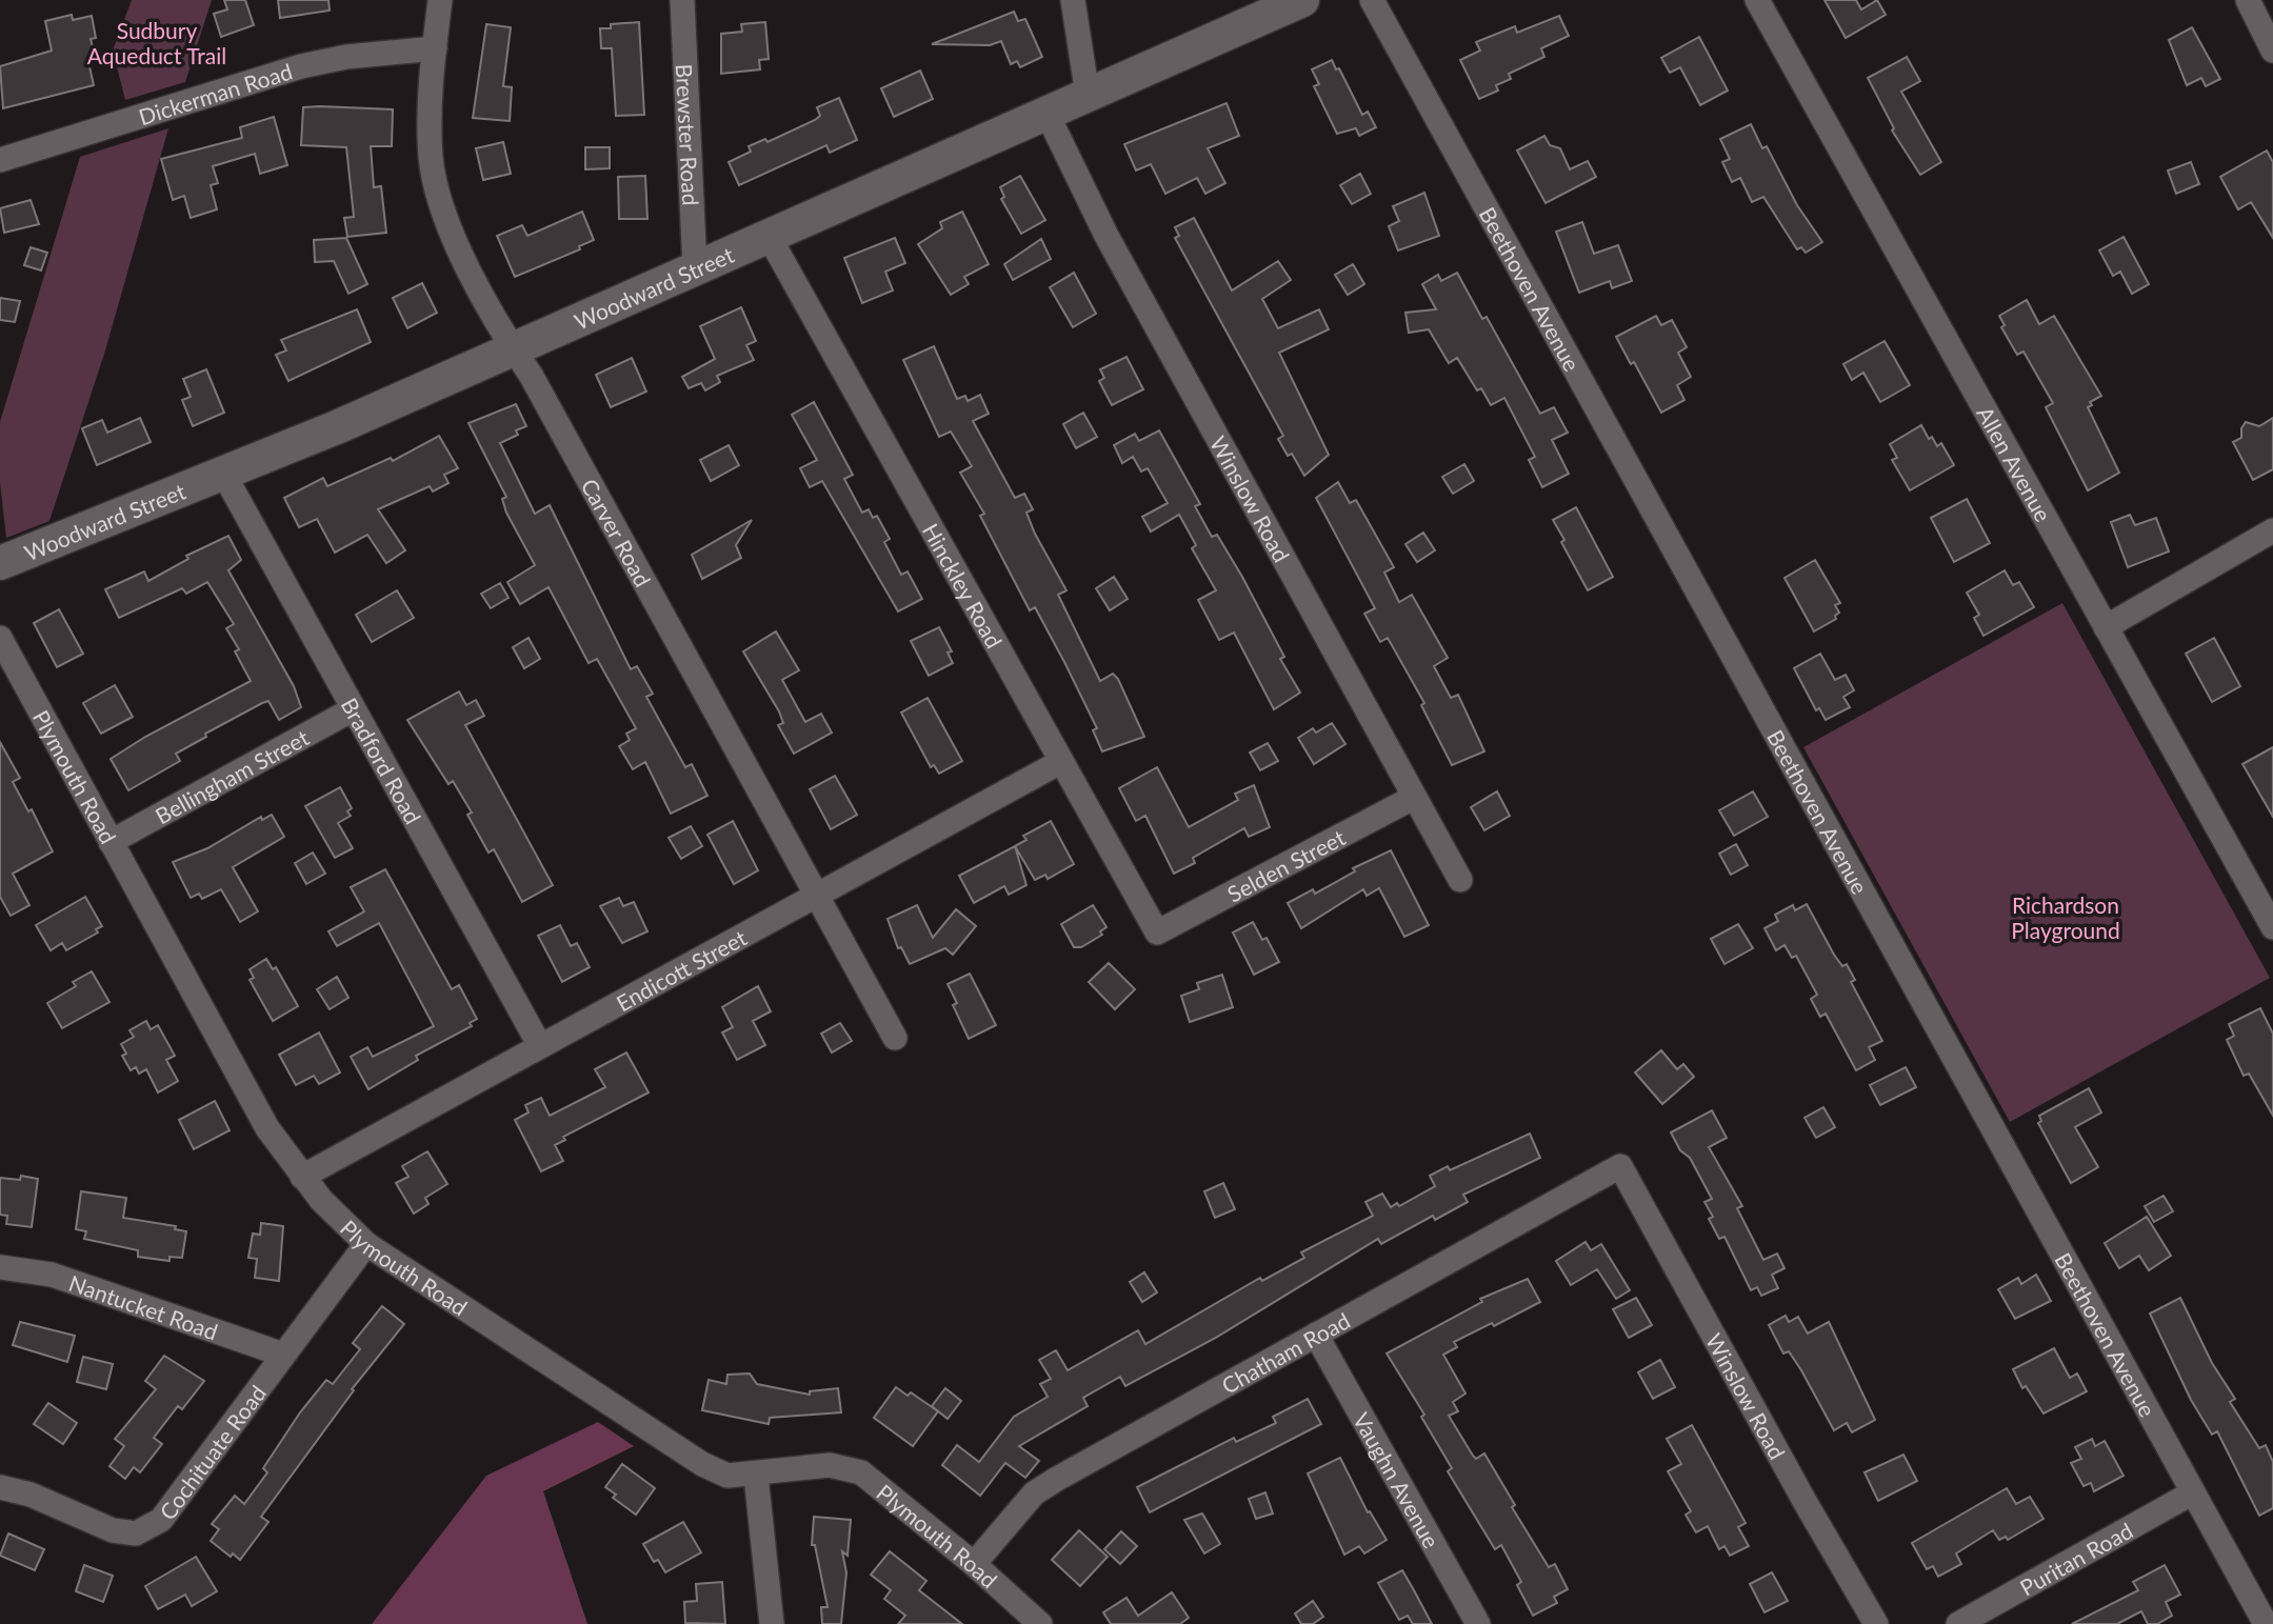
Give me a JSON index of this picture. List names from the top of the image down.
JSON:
{
  "streets": {
    "street": [
      "Dickerman Road",
      "Brewster Road",
      "Woodward Street",
      "Beethoven Avenue",
      "Allen Avenue",
      "Winslow Road",
      "Carver Road",
      "Hinckley Road",
      "Bradford Road",
      "Bellingham Street",
      "Plymouth Road",
      "Selden Street",
      "Endicott Street",
      "Nantucket Road",
      "Chatham Road",
      "Cochituate Road",
      "Vaughn Avenue",
      "Puritan Road"
    ]
  },
  "crossings": [
    ["Dickerman Road", "Carver Road"],
    ["Brewster Road", "Woodward Street"],
    ["Woodward Street", "Winslow Road"],
    ["Woodward Street", "Carver Road"],
    ["Woodward Street", "Hinckley Road"],
    ["Woodward Street", "Bradford Road"],
    ["Beethoven Avenue", "Puritan Road"],
    ["Winslow Road", "Selden Street"],
    ["Winslow Road", "Chatham Road"],
    ["Carver Road", "Endicott Street"],
    ["Hinckley Road", "Selden Street"],
    ["Hinckley Road", "Endicott Street"],
    ["Bradford Road", "Bellingham Street"],
    ["Bradford Road", "Endicott Street"],
    ["Bellingham Street", "Plymouth Road"],
    ["Plymouth Road", "Endicott Street"],
    ["Plymouth Road", "Chatham Road"],
    ["Plymouth Road", "Cochituate Road"],
    ["Nantucket Road", "Cochituate Road"],
    ["Chatham Road", "Vaughn Avenue"]
  ],
  "parks": ["Sudbury Aqueduct Trail", "Richardson Playground"]
}
